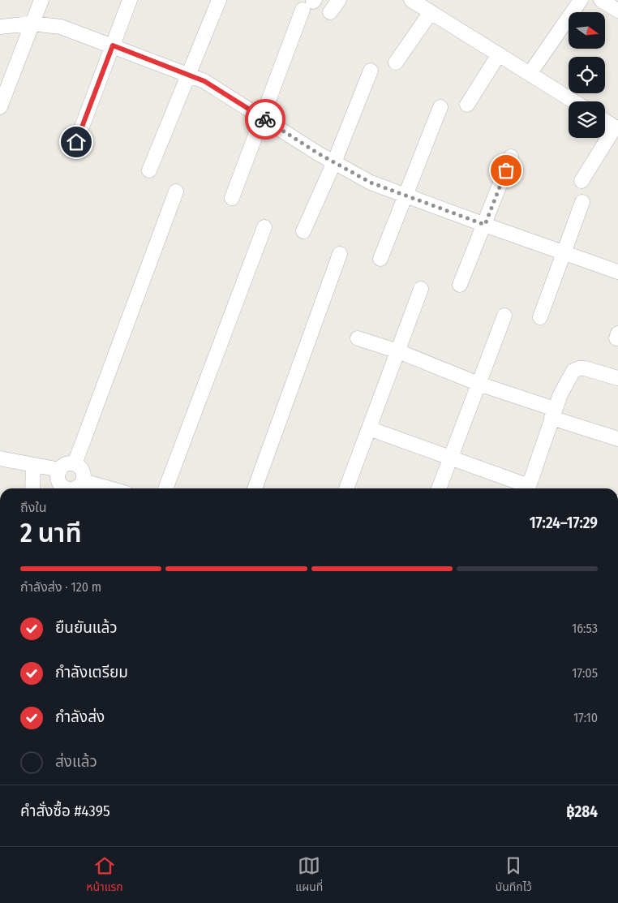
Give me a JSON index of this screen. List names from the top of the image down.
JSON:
{
  "north": "right",
  "page": {
    "heading": ["2 นาที", "ถึงใน", "17:24–17:29"],
    "panel": ["คำสั่งซื้อ #4395", "฿284"],
    "bar": "กำลังส่ง · 120 m",
    "list": [
      ["ยืนยันแล้ว", "16:53"],
      ["กำลังเตรียม", "17:05"],
      ["กำลังส่ง", "17:10"],
      "ส่งแล้ว"
    ],
    "tabs": ["หน้าแรก", "แผนที่", "บันทึกไว้"]
  }
}
